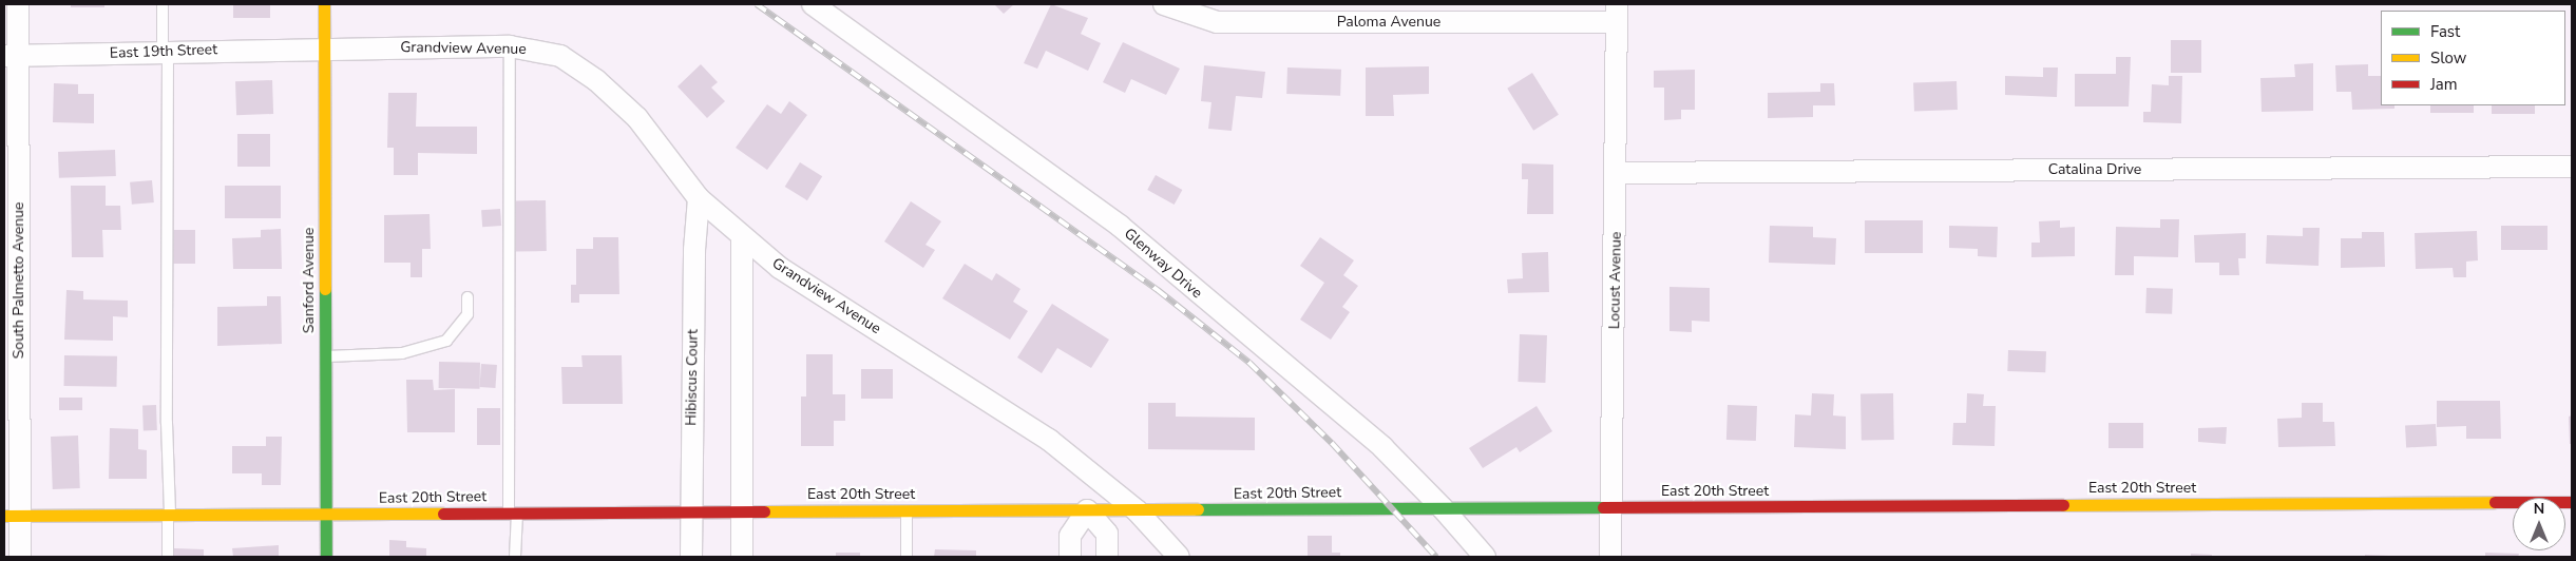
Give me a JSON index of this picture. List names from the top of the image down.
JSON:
{
  "streets": {
    "street": [
      "Paloma Avenue",
      "Grandview Avenue",
      "East 19th Street",
      "Catalina Drive",
      "Glenway Drive",
      "South Palmetto Avenue",
      "Sanford Avenue",
      "Locust Avenue",
      "Hibiscus Court",
      "East 20th Street"
    ]
  },
  "crossings": [
    ["Paloma Avenue", "Locust Avenue"],
    ["Grandview Avenue", "East 19th Street"],
    ["Grandview Avenue", "Sanford Avenue"],
    ["Grandview Avenue", "Hibiscus Court"],
    ["Grandview Avenue", "East 20th Street"],
    ["East 19th Street", "South Palmetto Avenue"],
    ["East 19th Street", "Sanford Avenue"],
    ["Catalina Drive", "Locust Avenue"],
    ["Glenway Drive", "East 20th Street"],
    ["South Palmetto Avenue", "East 20th Street"],
    ["Sanford Avenue", "East 20th Street"],
    ["Locust Avenue", "East 20th Street"],
    ["Hibiscus Court", "East 20th Street"]
  ],
  "legend": ["Fast", "Slow", "Jam"],
  "north": "top"
}
